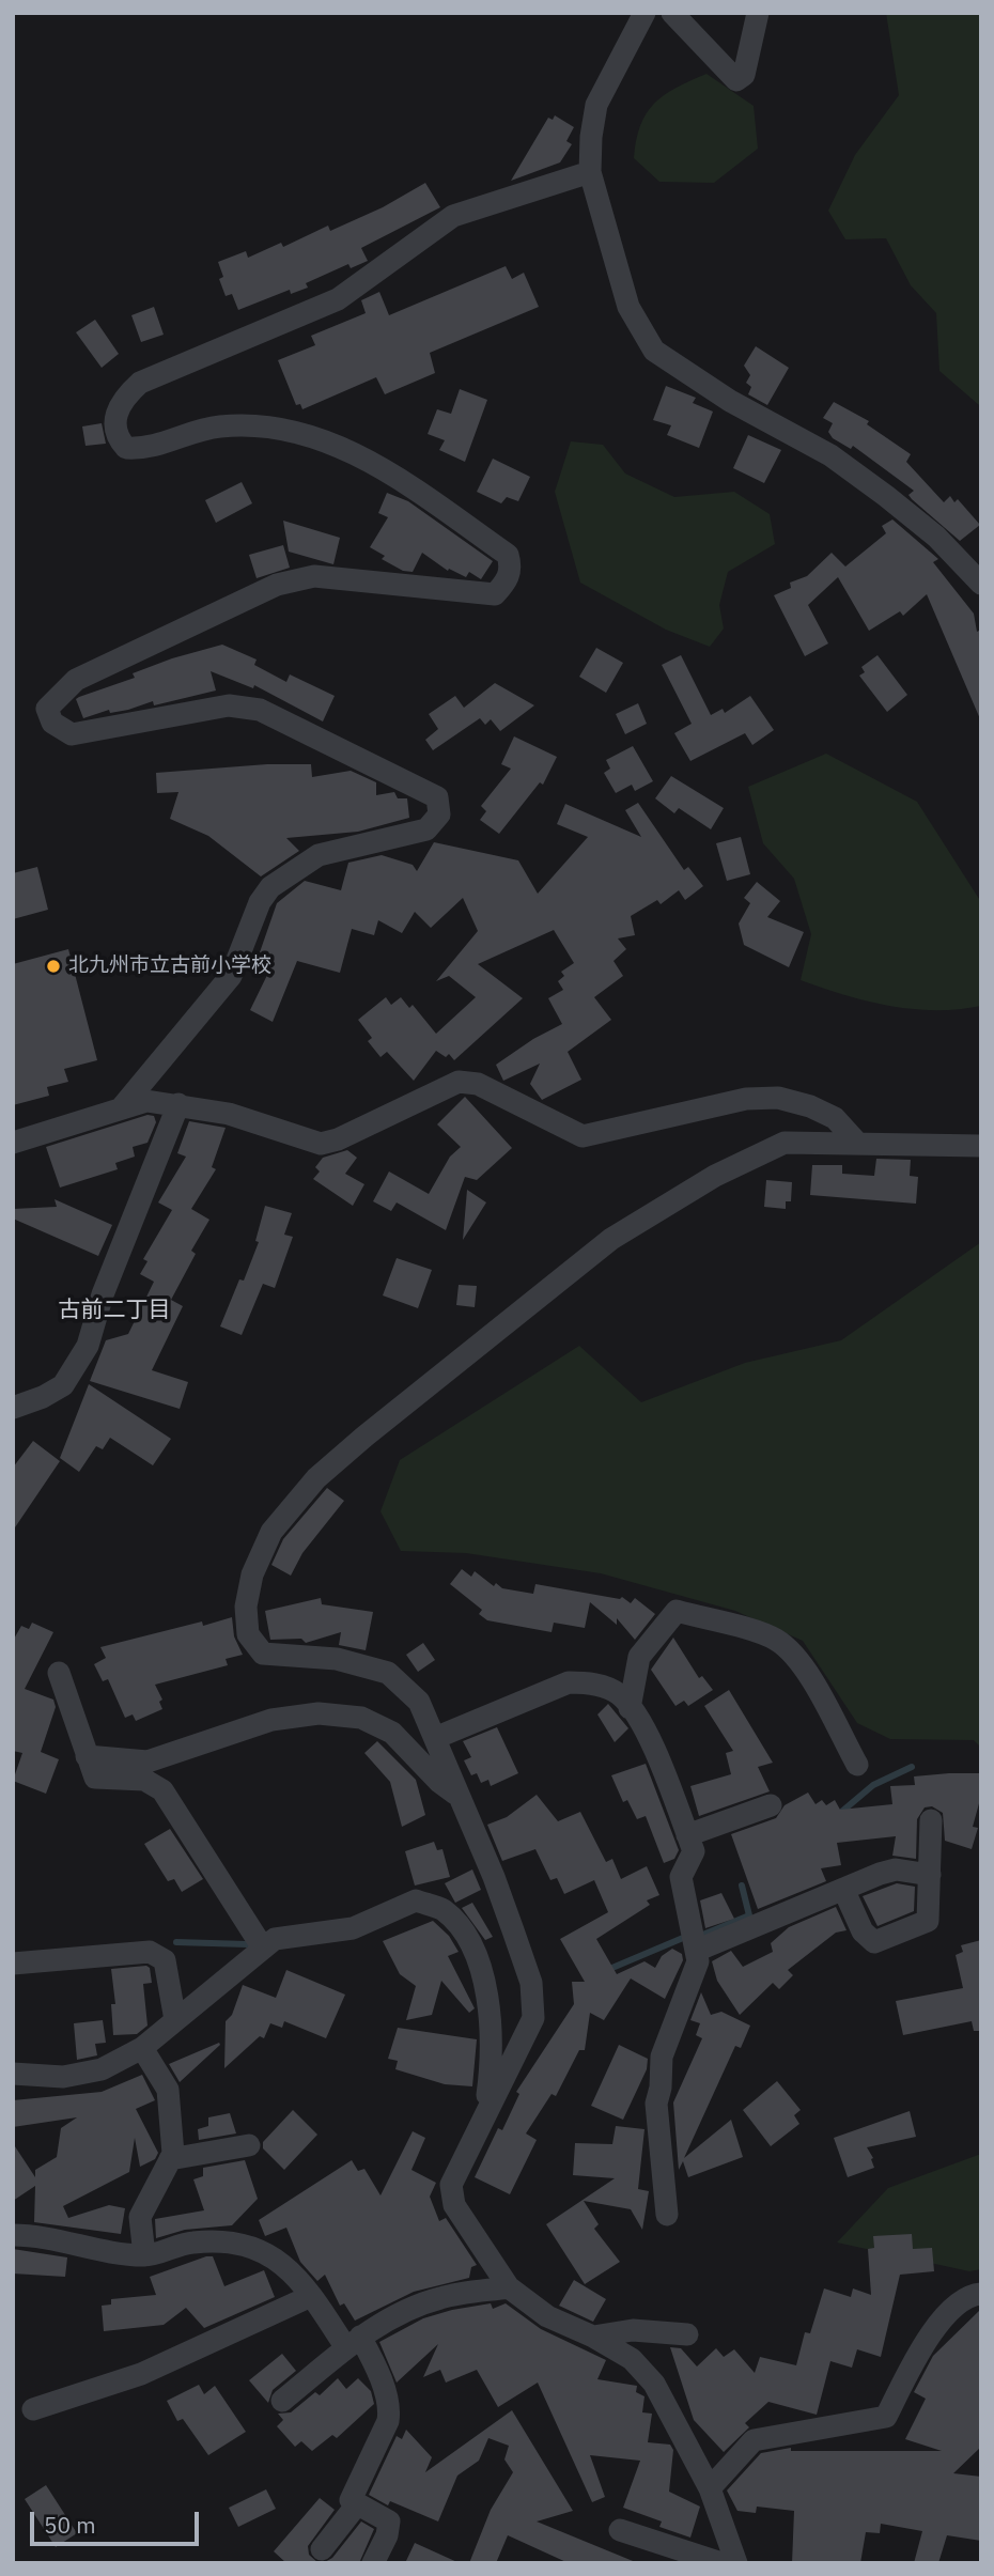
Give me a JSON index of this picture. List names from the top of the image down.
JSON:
{
  "districts": ["古前二丁目"],
  "places": ["北九州市立古前小学校"],
  "scale_bar": "50 m"
}
